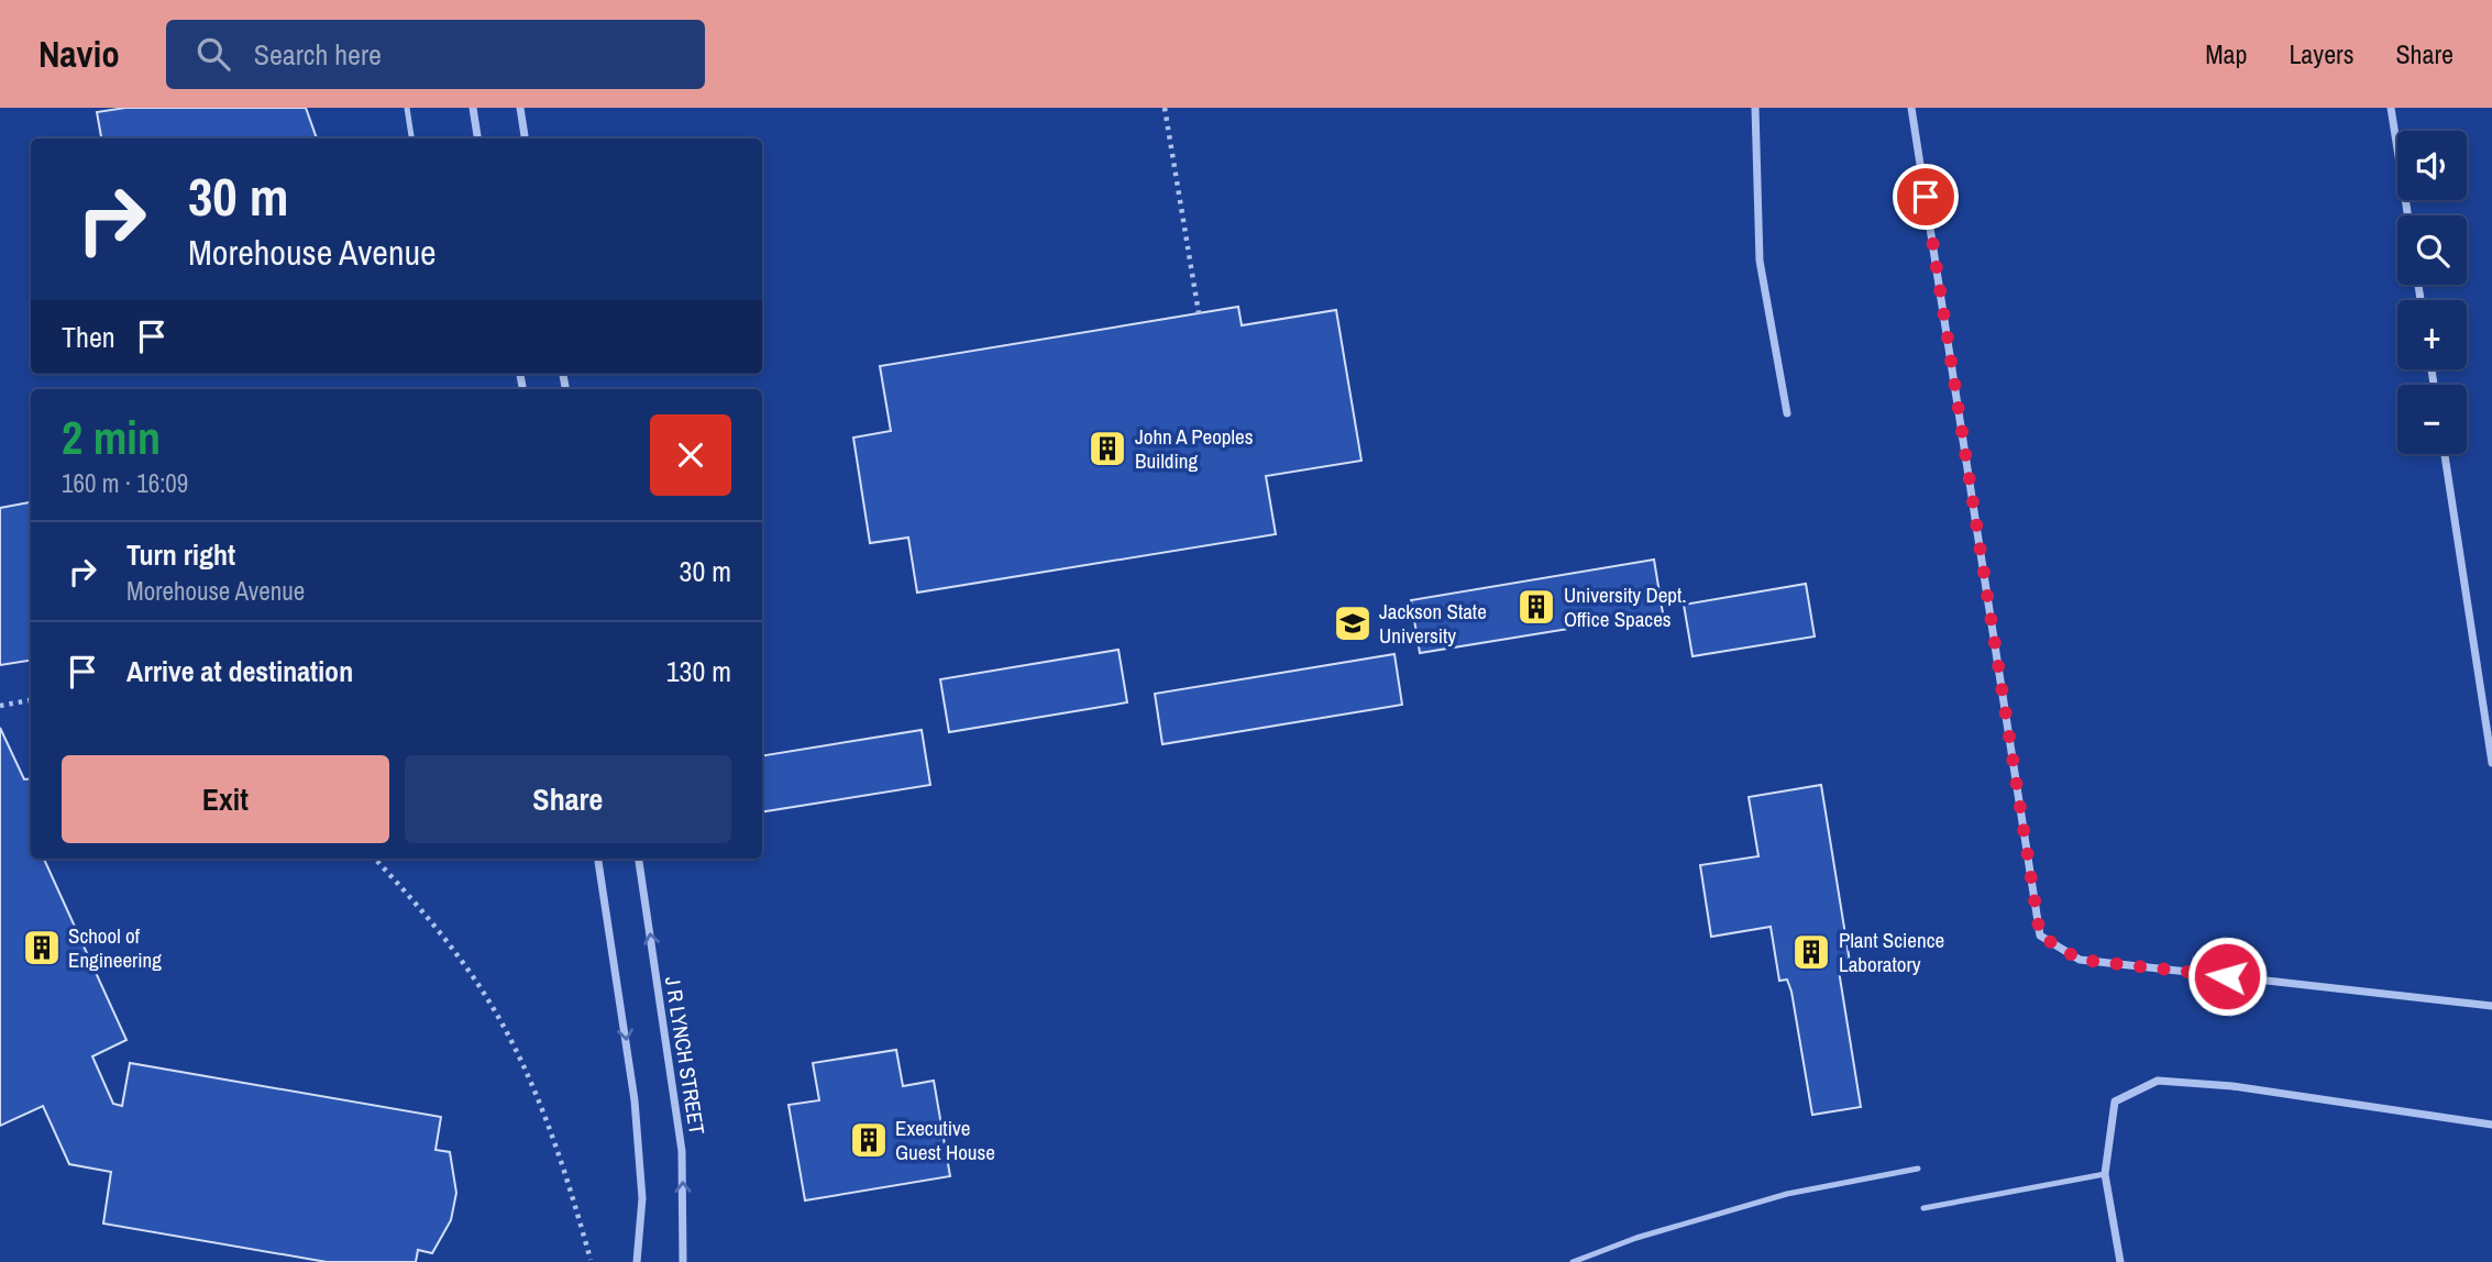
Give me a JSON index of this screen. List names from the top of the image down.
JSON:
{
  "streets": {
    "street": ["J R LYNCH STREET"]
  },
  "places": {
    "building": [
      "John A Peoples Building",
      "University Dept. Office Spaces",
      "School of Engineering",
      "Plant Science Laboratory",
      "Executive Guest House"
    ],
    "school or university": ["Jackson State University"]
  },
  "page": {
    "header": "Navio",
    "search": "Search here",
    "nav": ["Map", "Layers", "Share"],
    "map_buttons": ["+", "−"],
    "turn": ["30 m", "Morehouse Avenue"],
    "then": "Then",
    "heading": ["2 min", "160 m · 16:09"],
    "list": [
      {
        "name": "Turn right",
        "note": "Morehouse Avenue",
        "value": "30 m"
      },
      {
        "name": "Arrive at destination",
        "value": "130 m"
      }
    ],
    "buttons": ["Exit", "Share"]
  }
}
